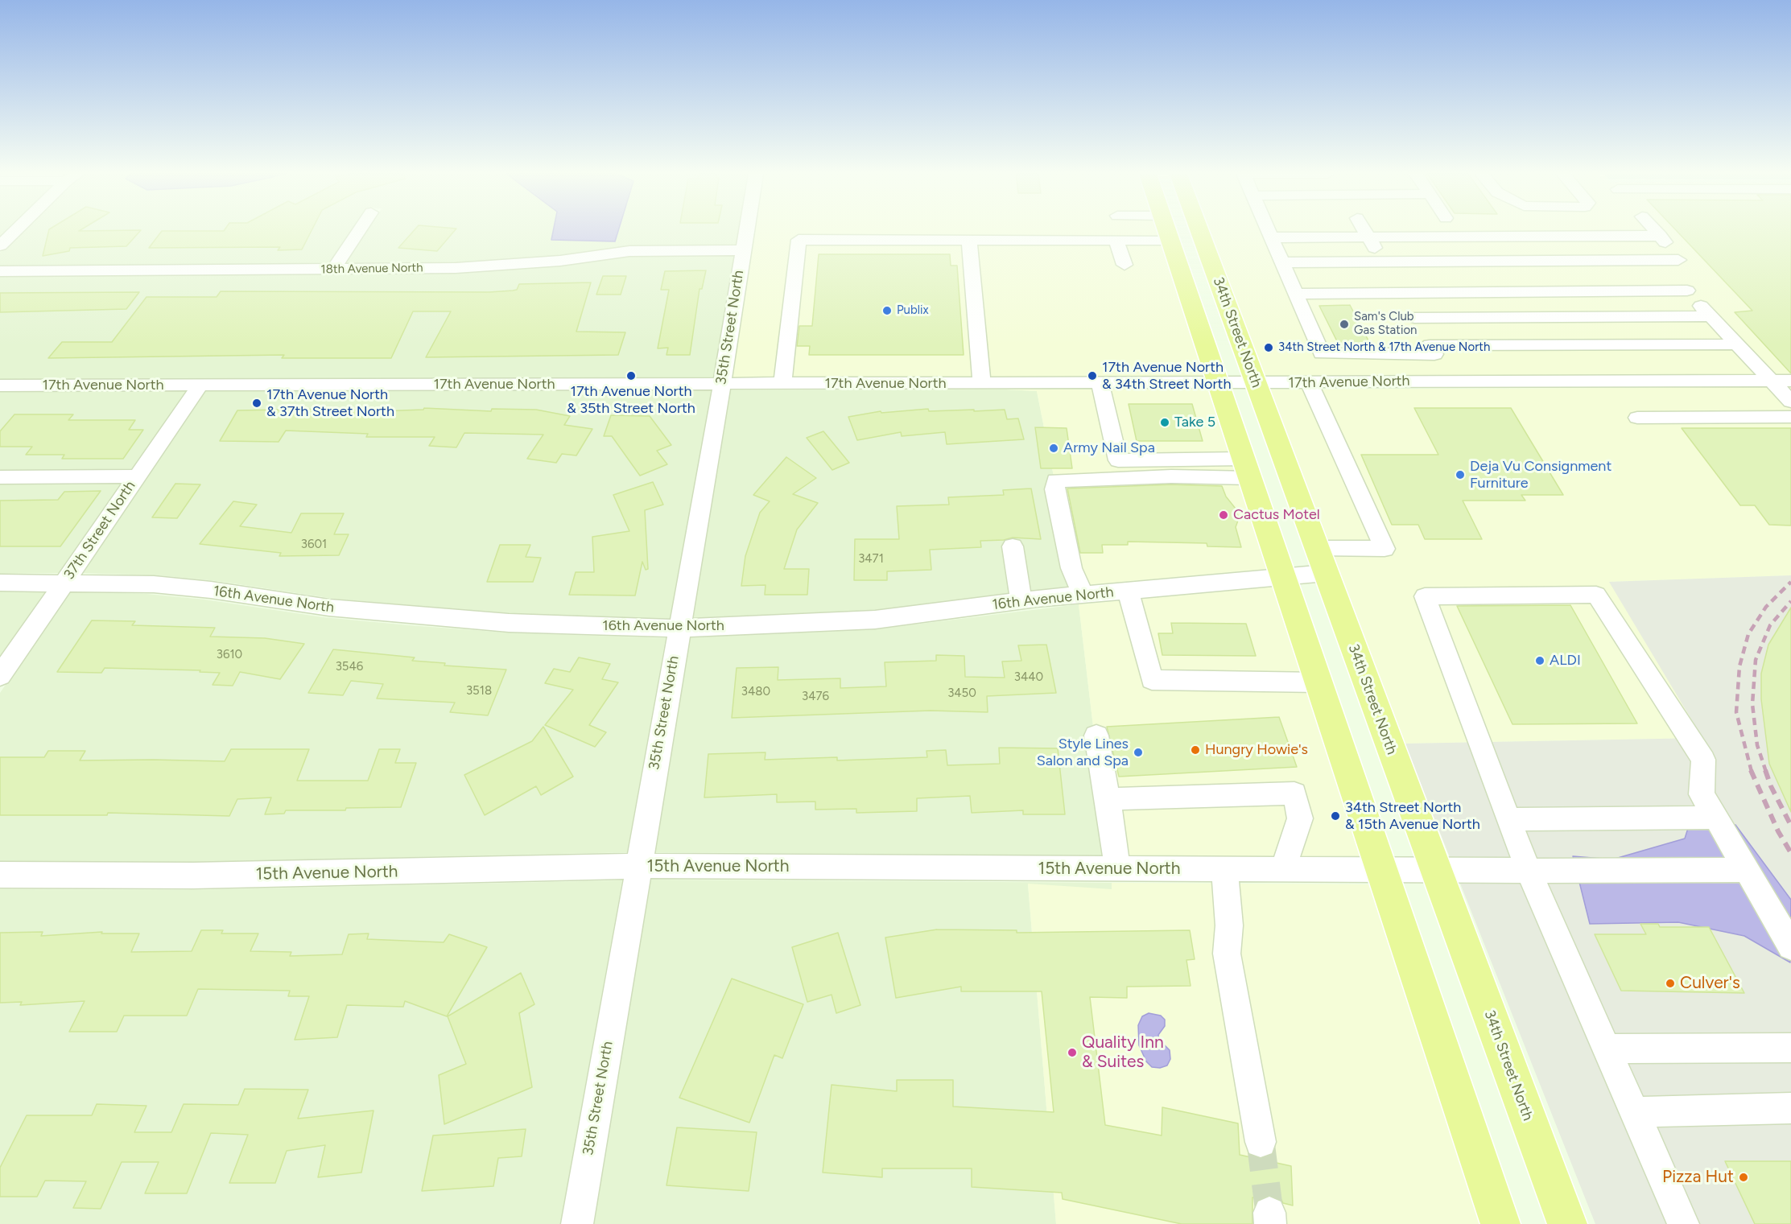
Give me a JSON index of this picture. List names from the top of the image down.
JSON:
{
  "streets": {
    "highway": ["34th Street North"],
    "street": [
      "18th Avenue North",
      "35th Street North",
      "17th Avenue North",
      "37th Street North",
      "16th Avenue North",
      "15th Avenue North"
    ]
  },
  "crossings": [
    ["18th Avenue North", "35th Street North"],
    ["35th Street North", "17th Avenue North"],
    ["35th Street North", "16th Avenue North"],
    ["35th Street North", "15th Avenue North"],
    ["34th Street North", "17th Avenue North"],
    ["34th Street North", "16th Avenue North"],
    ["34th Street North", "15th Avenue North"],
    ["17th Avenue North", "37th Street North"],
    ["37th Street North", "16th Avenue North"]
  ],
  "places": [
    "Publix",
    "Sam's Club Gas Station",
    "34th Street North & 17th Avenue North",
    "17th Avenue North & 35th Street North",
    "17th Avenue North & 34th Street North",
    "17th Avenue North & 37th Street North",
    "Take 5",
    "Army Nail Spa",
    "Deja Vu Consignment Furniture",
    "Cactus Motel",
    "ALDI",
    "Hungry Howie's",
    "Style Lines Salon and Spa",
    "34th Street North & 15th Avenue North",
    "Culver's",
    "Quality Inn & Suites",
    "Pizza Hut"
  ],
  "house_numbers": [
    "3601",
    "3471",
    "3610",
    "3546",
    "3440",
    "3518",
    "3480",
    "3450",
    "3476"
  ]
}
